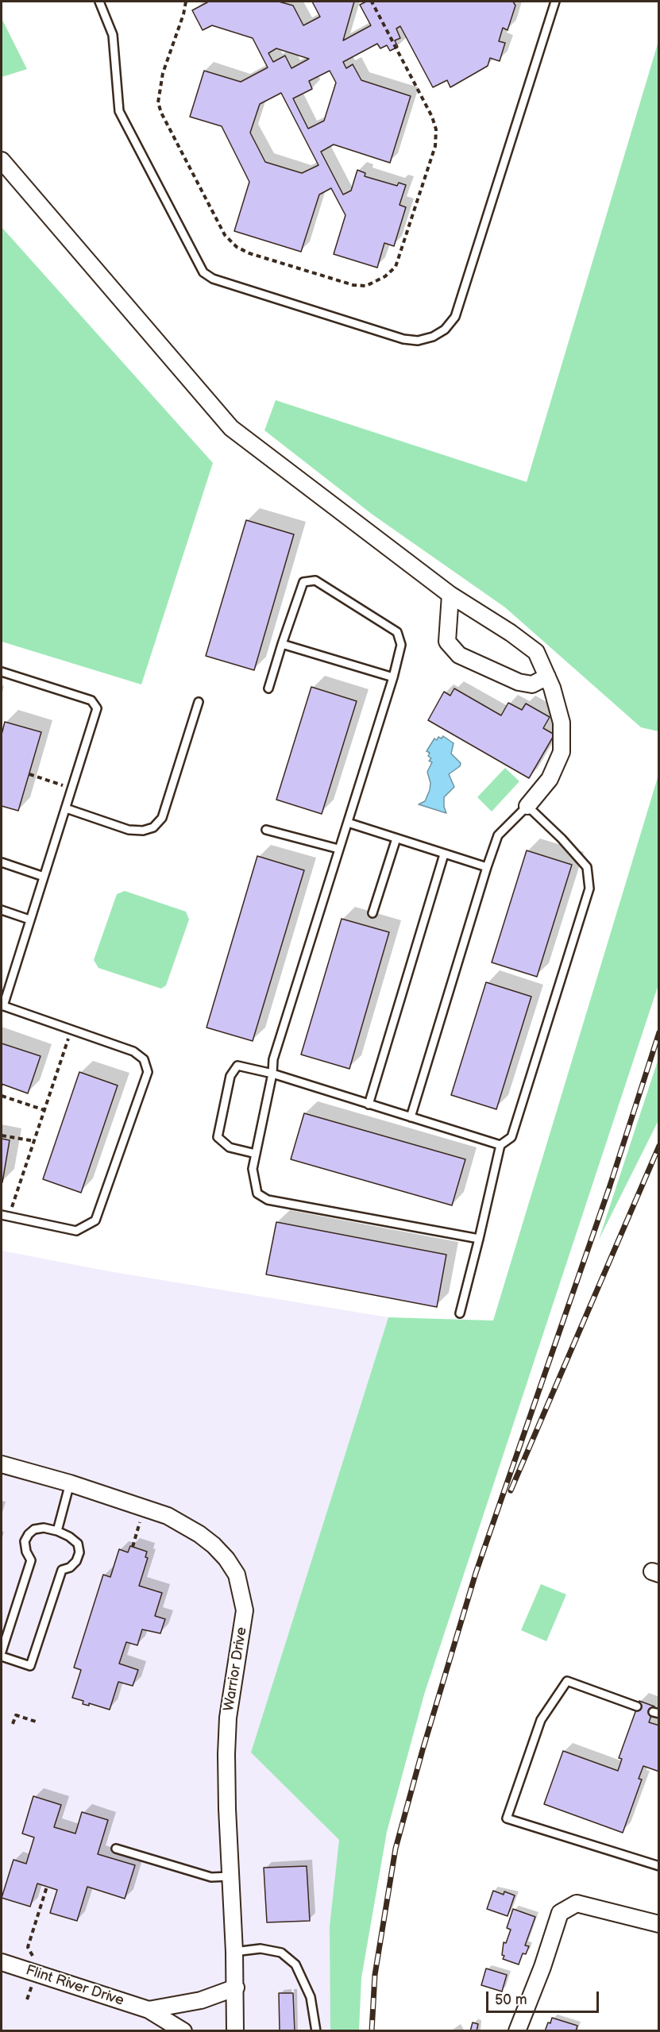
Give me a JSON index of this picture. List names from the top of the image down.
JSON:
{
  "streets": {
    "street": ["Warrior Drive", "Flint River Drive"]
  },
  "crossings": [
    ["Warrior Drive", "Flint River Drive"]
  ],
  "scale_bar": "50 m"
}
